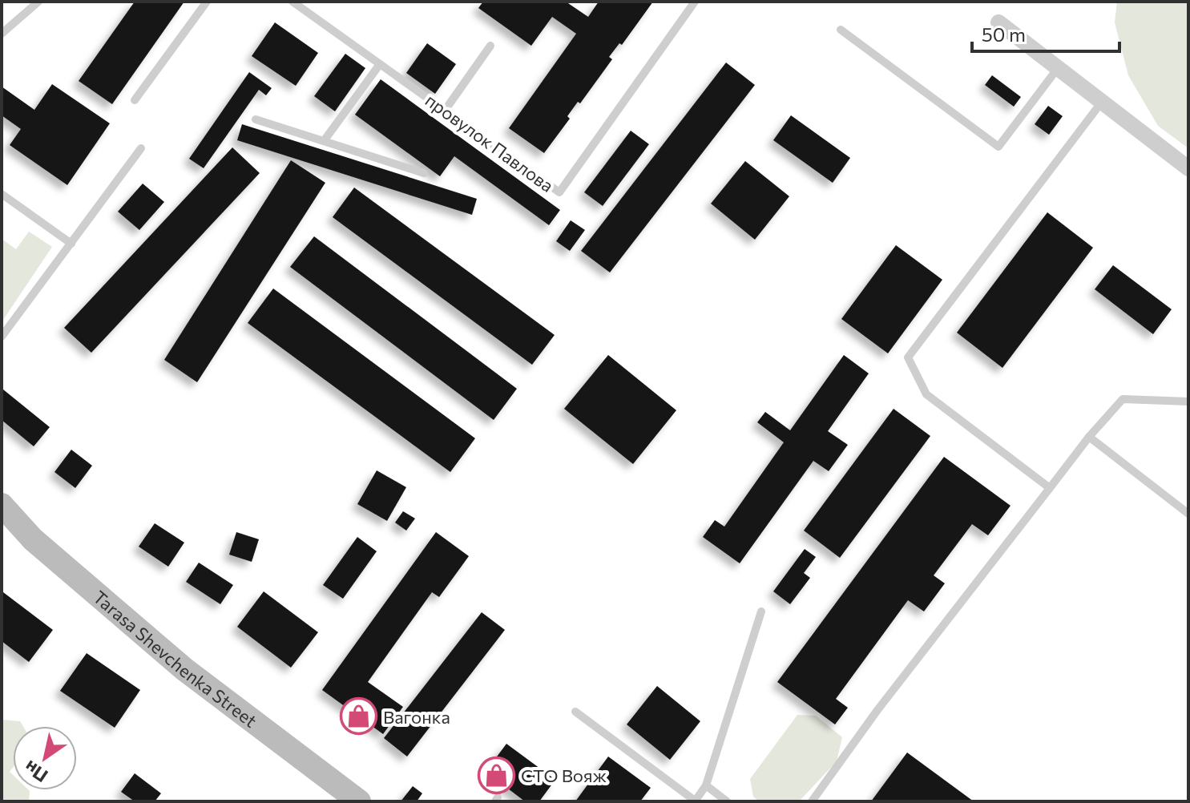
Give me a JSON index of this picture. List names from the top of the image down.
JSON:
{
  "streets": {
    "main road": ["Tarasa Shevchenka Street"],
    "lane": ["провулок Павлова"]
  },
  "places": {
    "shop": ["Вагонка", "СТО Вояж"]
  },
  "scale_bar": "50 m",
  "north": "bottom left"
}
